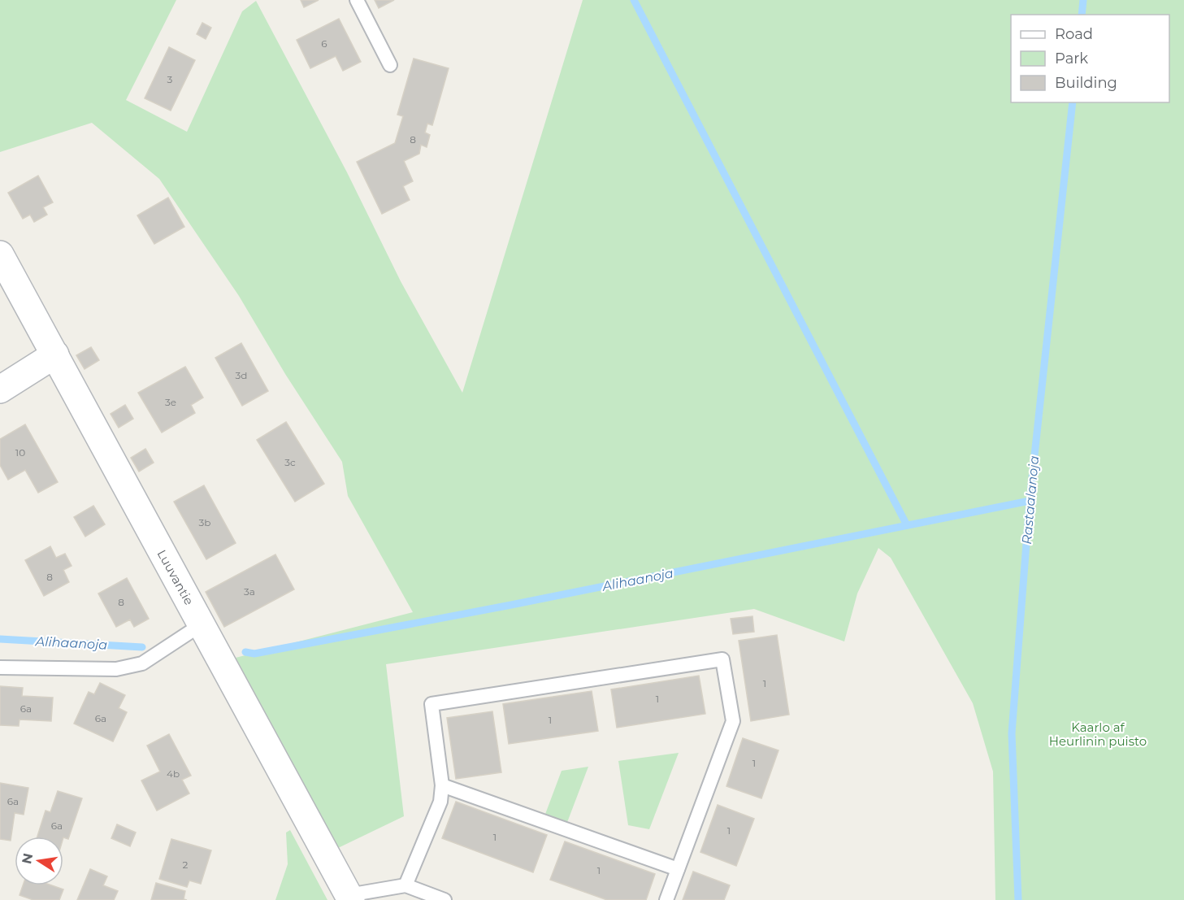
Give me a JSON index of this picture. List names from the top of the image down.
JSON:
{
  "streets": {
    "street": ["Luuvantie"]
  },
  "water": ["Rastaalanoja", "Alihaanoja"],
  "parks": ["Kaarlo af Heurlinin puisto"],
  "house_numbers": [
    "6",
    "3",
    "8",
    "3d",
    "3e",
    "10",
    "3c",
    "3b",
    "8",
    "3a",
    "8",
    "1",
    "1",
    "6a",
    "6a",
    "1",
    "1",
    "4b",
    "6a",
    "6a",
    "1",
    "1",
    "2",
    "1"
  ],
  "legend": ["Road", "Park", "Building"],
  "north": "left"
}
